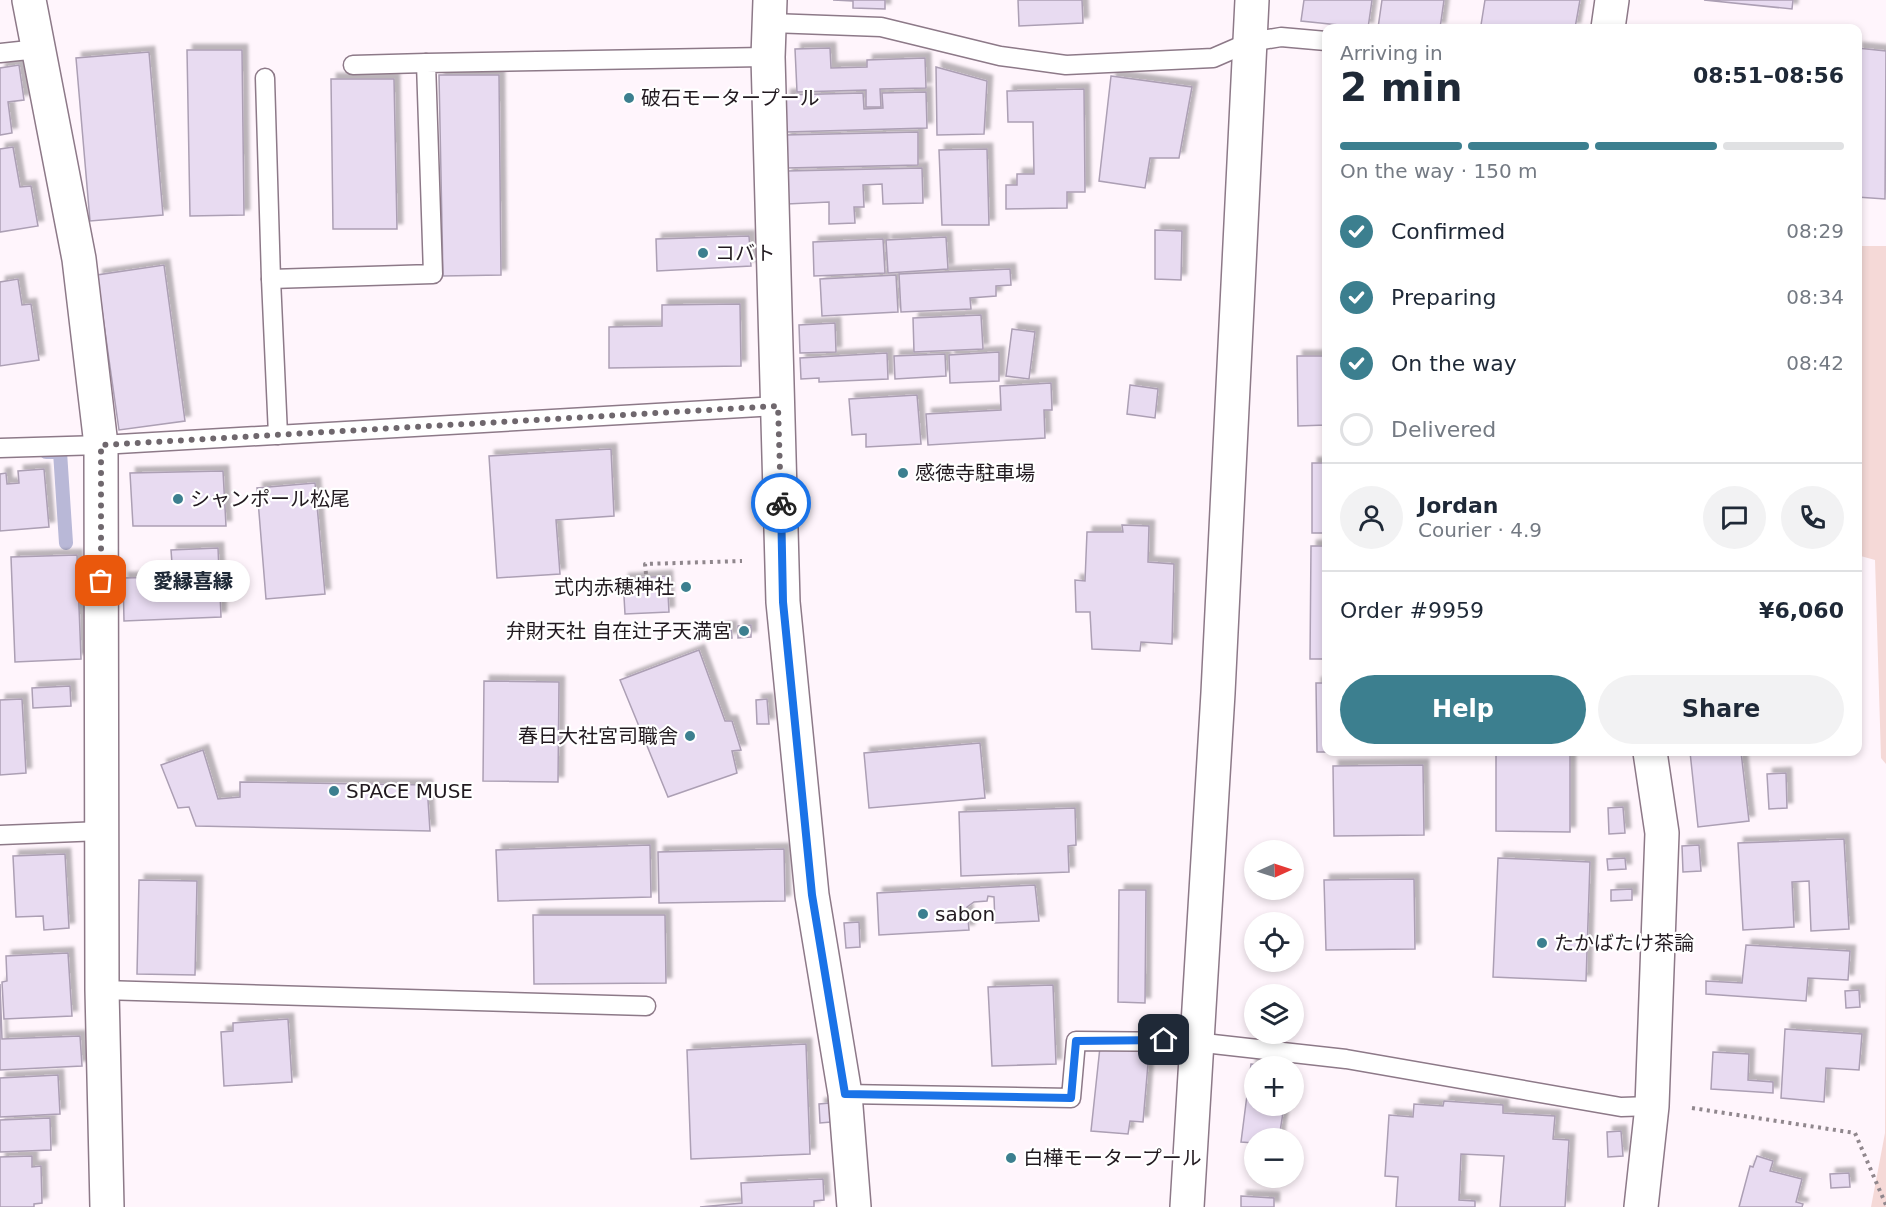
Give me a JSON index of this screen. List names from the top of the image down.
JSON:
{
  "places": [
    "破石モータープール",
    "コバト",
    "感徳寺駐車場",
    "シャンポール松尾",
    "愛縁喜縁",
    "式内赤穂神社",
    "弁財天社 自在辻子天満宮",
    "春日大社宮司職舎",
    "SPACE MUSE",
    "sabon",
    "たかばたけ茶論",
    "白樺モータープール"
  ],
  "north": "right",
  "page": {
    "heading": ["2 min", "Arriving in", "08:51–08:56"],
    "panel": [
      "Jordan",
      "Courier · 4.9",
      "Order #9959",
      "¥6,060"
    ],
    "bar": "On the way · 150 m",
    "list": [
      ["Confirmed", "08:29"],
      ["Preparing", "08:34"],
      ["On the way", "08:42"],
      "Delivered"
    ],
    "bubble": "愛縁喜縁",
    "buttons": ["Help", "Share"],
    "map_buttons": ["+", "−"]
  }
}
